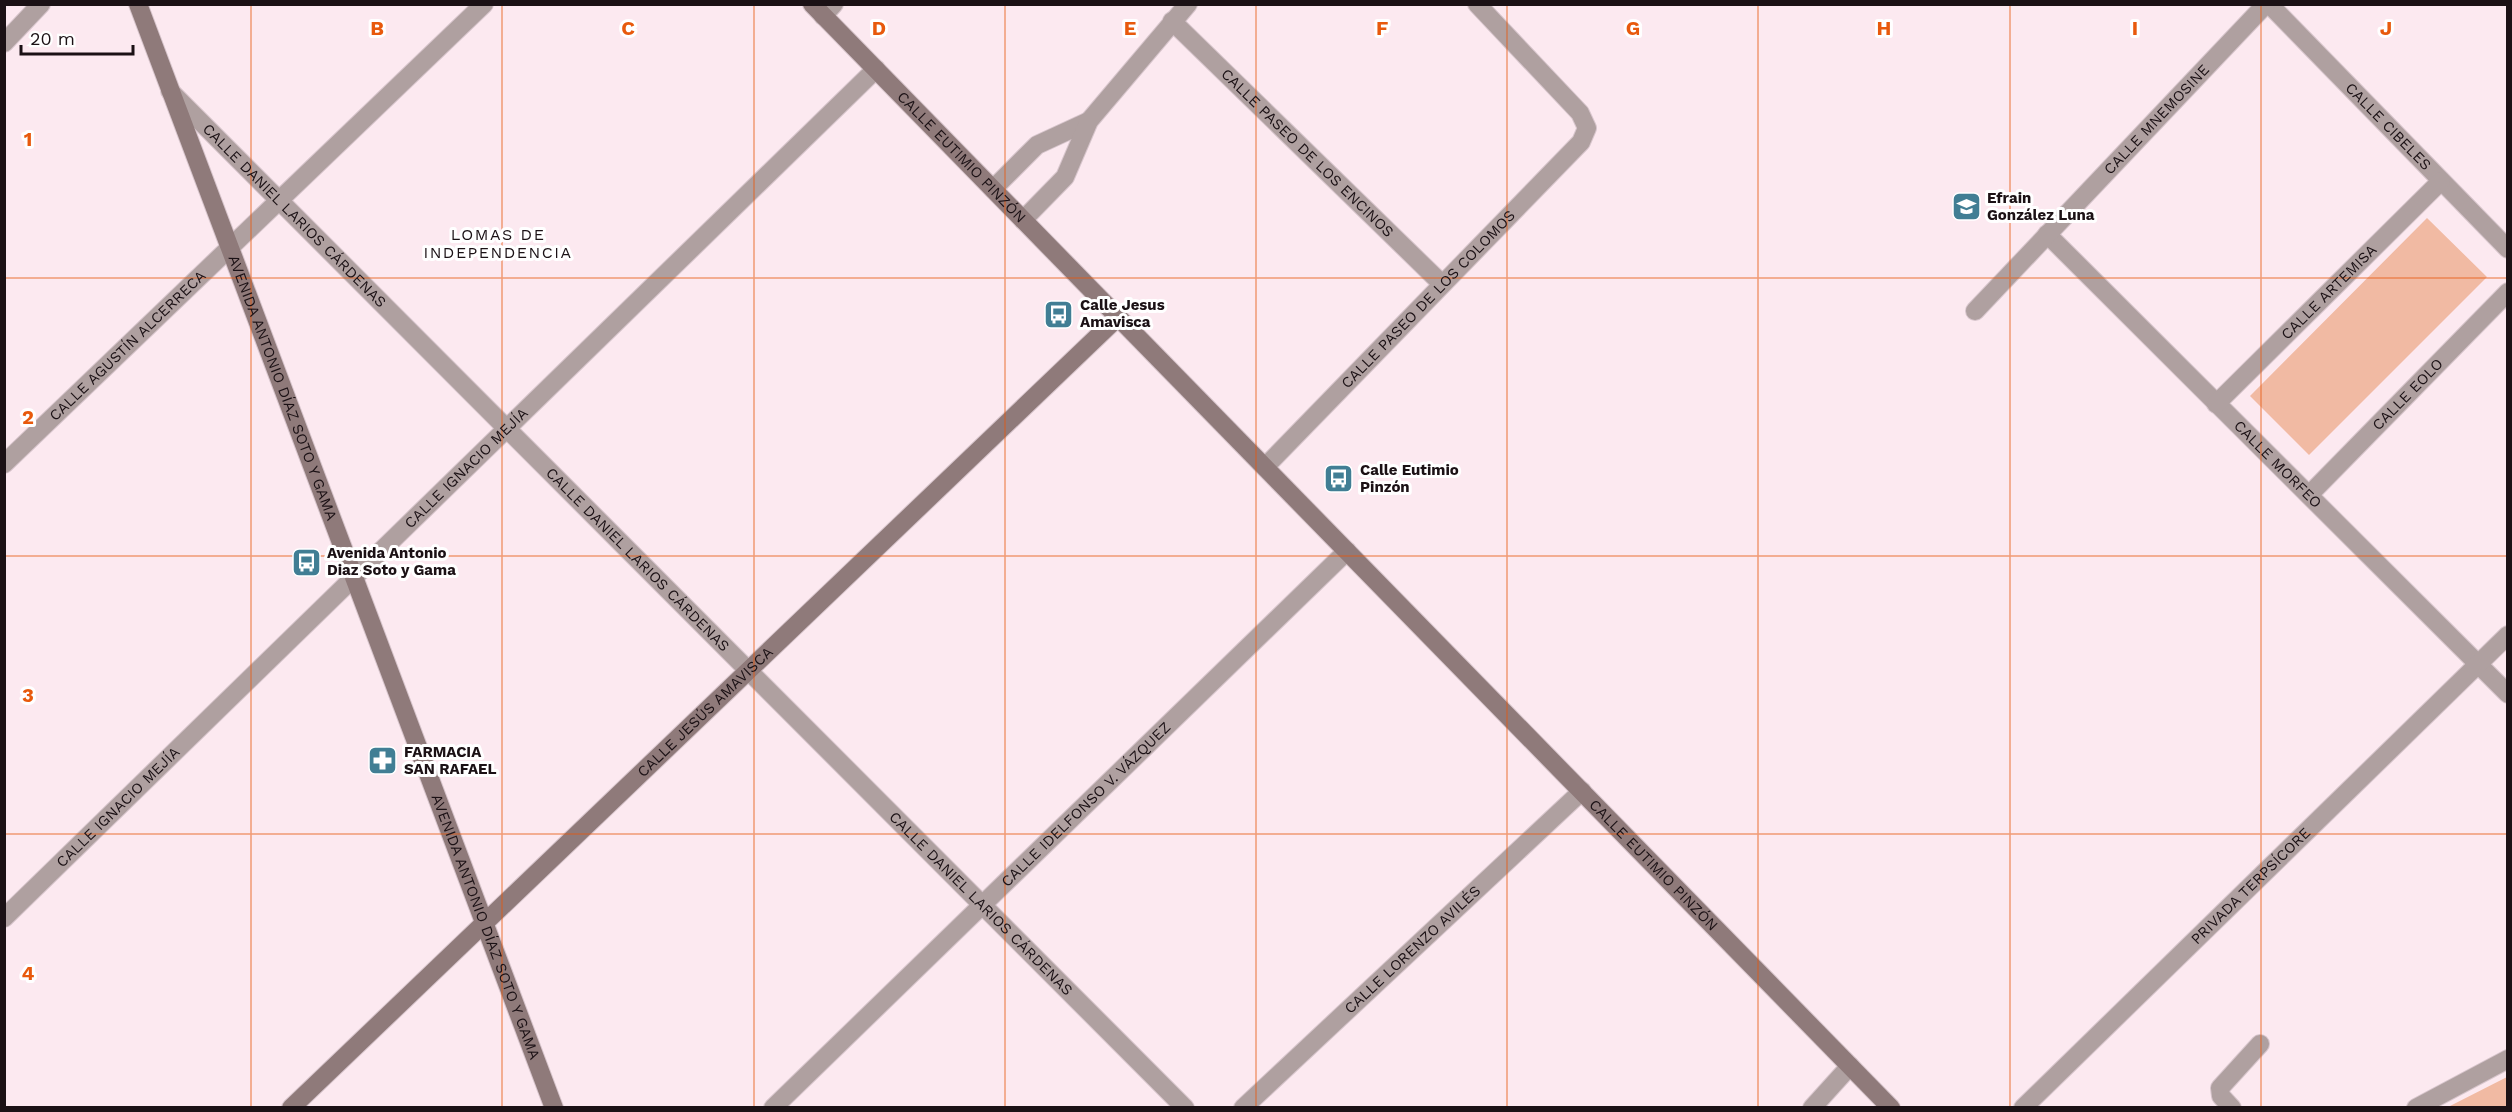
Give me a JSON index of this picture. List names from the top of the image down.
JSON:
{
  "streets": {
    "street": [
      "CALLE MNEMOSINE",
      "CALLE CIBELES",
      "CALLE PASEO DE LOS ENCINOS",
      "CALLE EUTIMIO PINZÓN",
      "CALLE DANIEL LARIOS CÁRDENAS",
      "CALLE ARTEMISA",
      "CALLE PASEO DE LOS COLOMOS",
      "CALLE AGUSTÍN ALCERRECA",
      "AVENIDA ANTONIO DÍAZ SOTO Y GAMA",
      "CALLE EOLO",
      "CALLE MORFEO",
      "CALLE IGNACIO MEJÍA",
      "CALLE JESÚS AMAVISCA",
      "CALLE IDELFONSO V. VÁZQUEZ",
      "PRIVADA TERPSÍCORE",
      "CALLE LORENZO AVILÉS"
    ]
  },
  "crossings": [
    ["CALLE MNEMOSINE", "CALLE CIBELES"],
    ["CALLE MNEMOSINE", "CALLE MORFEO"],
    ["CALLE CIBELES", "CALLE ARTEMISA"],
    ["CALLE PASEO DE LOS ENCINOS", "CALLE PASEO DE LOS COLOMOS"],
    ["CALLE EUTIMIO PINZÓN", "CALLE PASEO DE LOS COLOMOS"],
    ["CALLE EUTIMIO PINZÓN", "CALLE IGNACIO MEJÍA"],
    ["CALLE EUTIMIO PINZÓN", "CALLE JESÚS AMAVISCA"],
    ["CALLE EUTIMIO PINZÓN", "CALLE IDELFONSO V. VÁZQUEZ"],
    ["CALLE EUTIMIO PINZÓN", "CALLE LORENZO AVILÉS"],
    ["CALLE DANIEL LARIOS CÁRDENAS", "CALLE AGUSTÍN ALCERRECA"],
    ["CALLE DANIEL LARIOS CÁRDENAS", "AVENIDA ANTONIO DÍAZ SOTO Y GAMA"],
    ["CALLE DANIEL LARIOS CÁRDENAS", "CALLE IGNACIO MEJÍA"],
    ["CALLE DANIEL LARIOS CÁRDENAS", "CALLE JESÚS AMAVISCA"],
    ["CALLE DANIEL LARIOS CÁRDENAS", "CALLE IDELFONSO V. VÁZQUEZ"],
    ["CALLE ARTEMISA", "CALLE MORFEO"],
    ["CALLE AGUSTÍN ALCERRECA", "AVENIDA ANTONIO DÍAZ SOTO Y GAMA"],
    ["AVENIDA ANTONIO DÍAZ SOTO Y GAMA", "CALLE IGNACIO MEJÍA"],
    ["AVENIDA ANTONIO DÍAZ SOTO Y GAMA", "CALLE JESÚS AMAVISCA"],
    ["CALLE EOLO", "CALLE MORFEO"],
    ["CALLE MORFEO", "PRIVADA TERPSÍCORE"]
  ],
  "districts": ["LOMAS DE INDEPENDENCIA"],
  "places": {
    "school or university": ["Efrain González Luna"],
    "bus stop": ["Calle Jesus Amavisca", "Calle Eutimio Pinzón", "Avenida Antonio Diaz Soto y Gama"],
    "pharmacy": ["FARMACIA SAN RAFAEL"]
  },
  "scale_bar": "20 m",
  "grid": {
    "columns": [
      "B",
      "C",
      "D",
      "E",
      "F",
      "G",
      "H",
      "I",
      "J"
    ],
    "rows": [
      "1",
      "2",
      "3",
      "4"
    ]
  }
}
